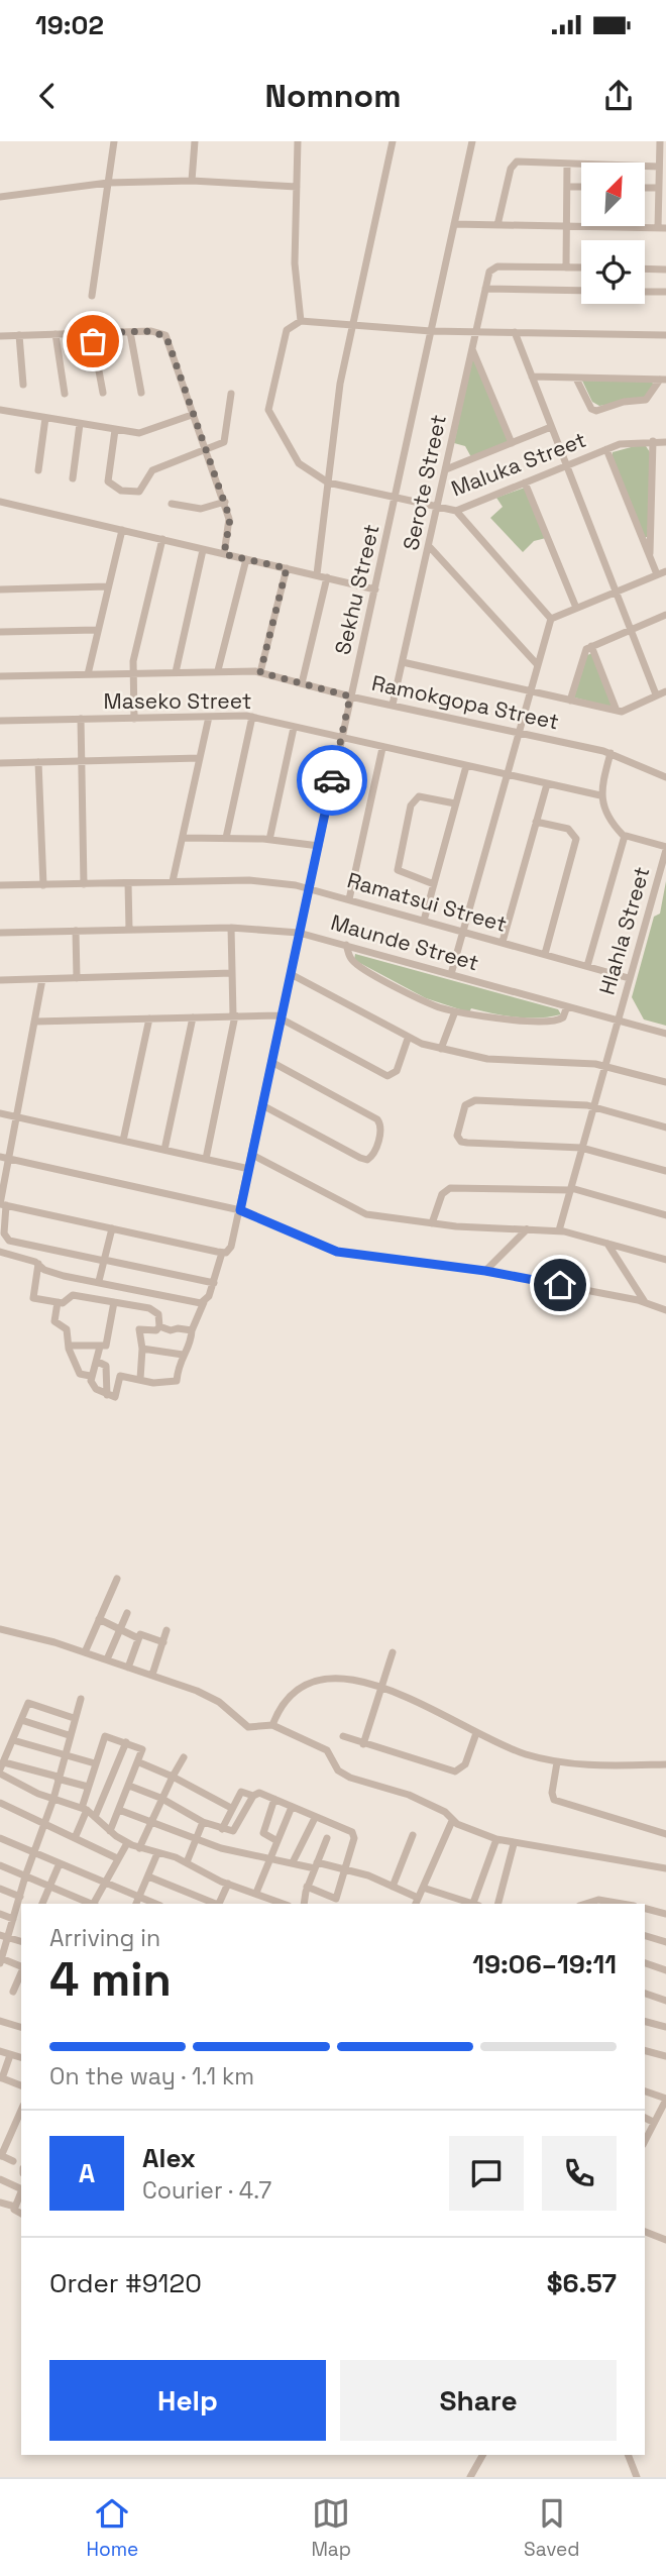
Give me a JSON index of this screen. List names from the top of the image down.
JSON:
{
  "streets": {
    "street": [
      "Maluka Street",
      "Serote Street",
      "Sekhu Street",
      "Maseko Street",
      "Ramokgopa Street",
      "Ramatsui Street",
      "Hlahla Street",
      "Maunde Street"
    ]
  },
  "crossings": [
    ["Maluka Street", "Serote Street"],
    ["Maluka Street", "Sekhu Street"],
    ["Serote Street", "Ramokgopa Street"],
    ["Sekhu Street", "Maseko Street"],
    ["Sekhu Street", "Ramokgopa Street"],
    ["Sekhu Street", "Ramatsui Street"],
    ["Sekhu Street", "Maunde Street"],
    ["Ramatsui Street", "Hlahla Street"],
    ["Hlahla Street", "Maunde Street"]
  ],
  "north": "top right",
  "page": {
    "status": "19:02",
    "header": "Nomnom",
    "heading": ["4 min", "Arriving in", "19:06–19:11"],
    "panel": [
      "Alex",
      "Courier · 4.7",
      "Order #9120",
      "$6.57"
    ],
    "bar": "On the way · 1.1 km",
    "round": "A",
    "buttons": ["Help", "Share"],
    "tabs": ["Home", "Map", "Saved"]
  }
}
